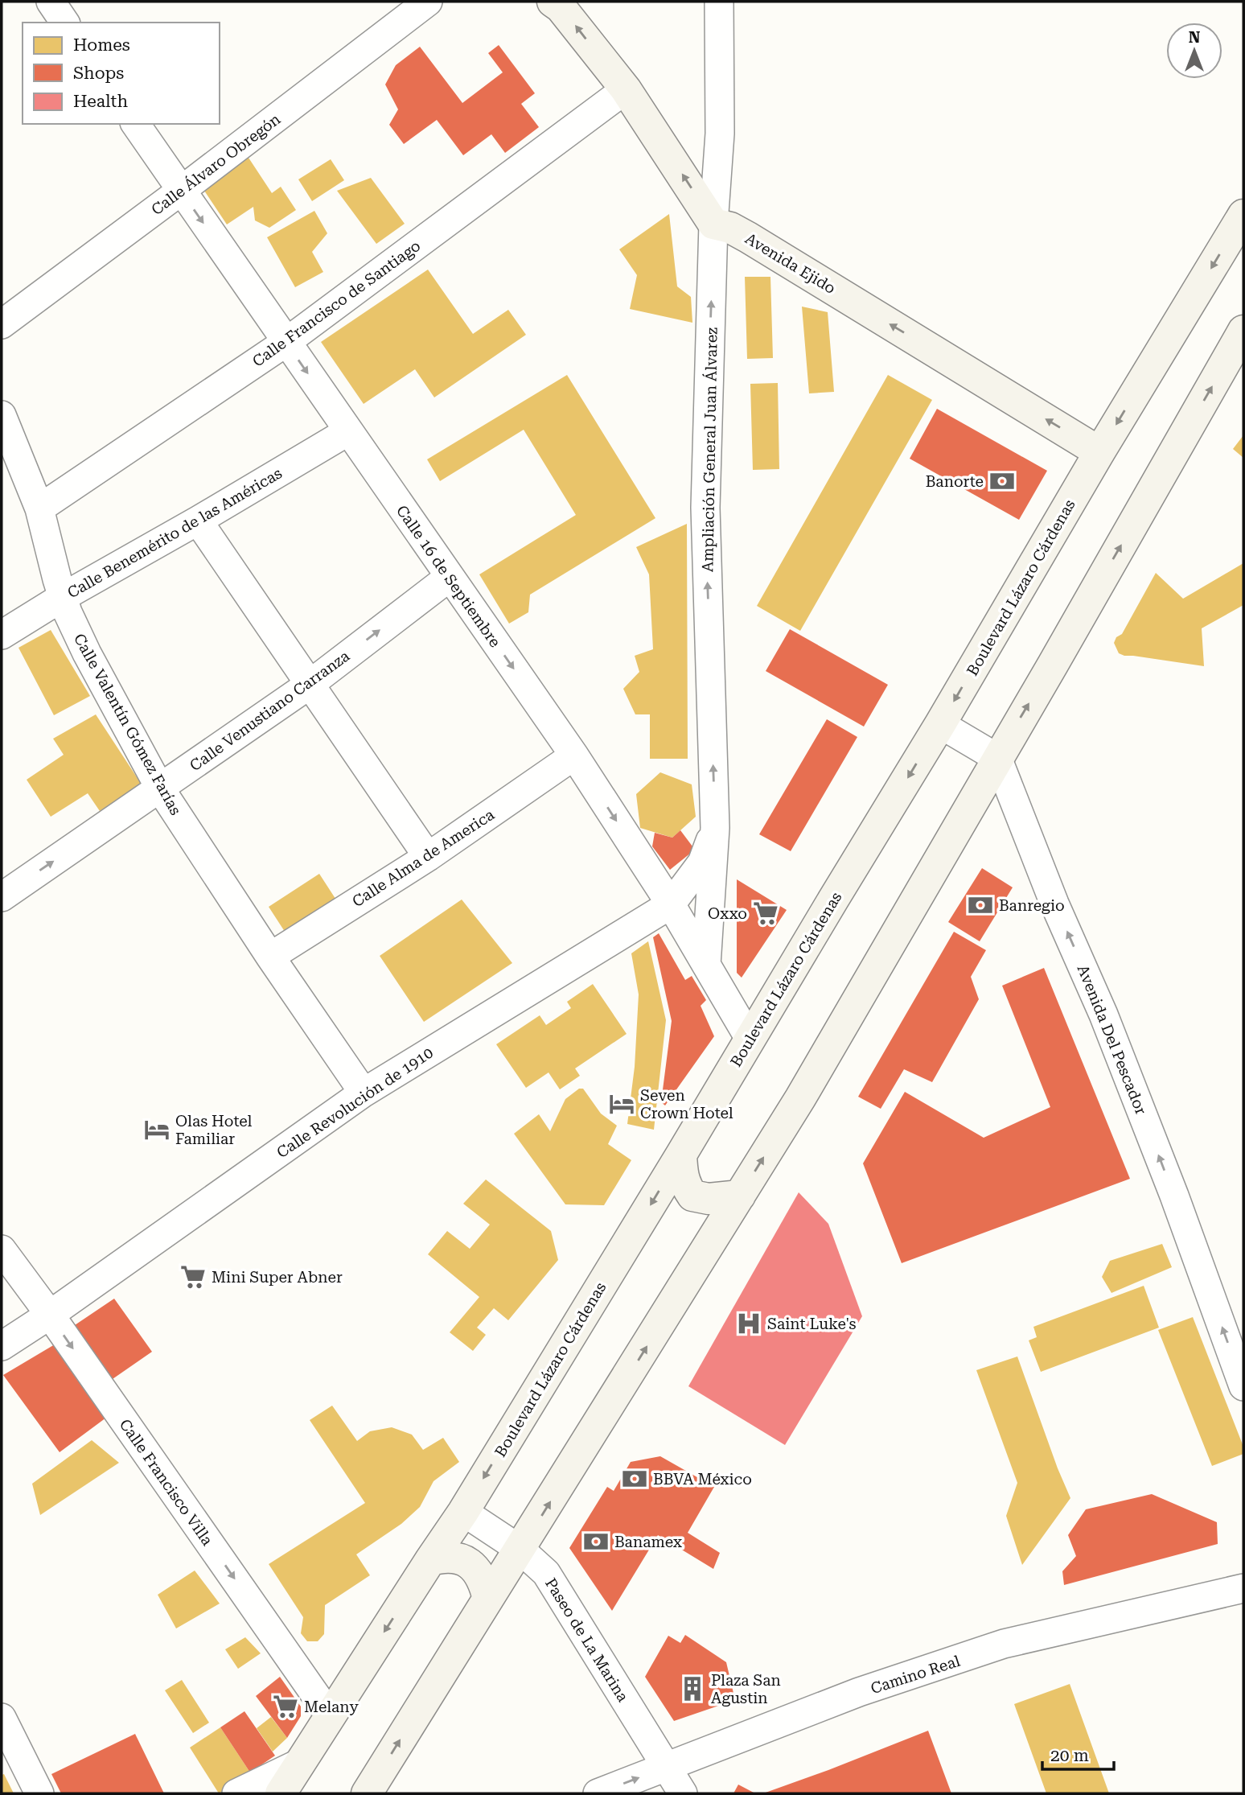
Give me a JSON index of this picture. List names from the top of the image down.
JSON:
{
  "streets": {
    "main road": ["Avenida Ejido", "Boulevard Lázaro Cárdenas"],
    "street": [
      "Calle Álvaro Obregón",
      "Calle Francisco de Santiago",
      "Ampliación General Juan Álvarez",
      "Calle Benemérito de las Américas",
      "Calle 16 de Septiembre",
      "Calle Venustiano Carranza",
      "Calle Valentín Gómez Farías",
      "Calle Alma de America",
      "Avenida Del Pescador",
      "Calle Revolución de 1910",
      "Calle Francisco Villa",
      "Paseo de La Marina",
      "Camino Real"
    ]
  },
  "crossings": [
    ["Calle Álvaro Obregón", "Calle 16 de Septiembre"],
    ["Avenida Ejido", "Ampliación General Juan Álvarez"],
    ["Avenida Ejido", "Boulevard Lázaro Cárdenas"],
    ["Calle Francisco de Santiago", "Calle 16 de Septiembre"],
    ["Calle Francisco de Santiago", "Calle Valentín Gómez Farías"],
    ["Ampliación General Juan Álvarez", "Calle 16 de Septiembre"],
    ["Ampliación General Juan Álvarez", "Calle Revolución de 1910"],
    ["Calle Benemérito de las Américas", "Calle 16 de Septiembre"],
    ["Calle Benemérito de las Américas", "Calle Valentín Gómez Farías"],
    ["Calle 16 de Septiembre", "Boulevard Lázaro Cárdenas"],
    ["Calle 16 de Septiembre", "Calle Venustiano Carranza"],
    ["Calle 16 de Septiembre", "Calle Alma de America"],
    ["Calle 16 de Septiembre", "Calle Revolución de 1910"],
    ["Boulevard Lázaro Cárdenas", "Calle Francisco Villa"],
    ["Boulevard Lázaro Cárdenas", "Paseo de La Marina"],
    ["Calle Venustiano Carranza", "Calle Valentín Gómez Farías"],
    ["Calle Valentín Gómez Farías", "Calle Alma de America"],
    ["Calle Valentín Gómez Farías", "Calle Revolución de 1910"],
    ["Calle Revolución de 1910", "Calle Francisco Villa"],
    ["Paseo de La Marina", "Camino Real"]
  ],
  "one_way": [
    "Avenida Ejido",
    "Ampliación General Juan Álvarez",
    "Calle Venustiano Carranza",
    "Avenida Del Pescador",
    "Calle Francisco Villa"
  ],
  "places": {
    "bank": [
      "Banorte",
      "Banregio",
      "BBVA México",
      "Banamex"
    ],
    "supermarket": ["Oxxo", "Mini Super Abner", "Melany"],
    "hotel": ["Seven Crown Hotel", "Olas Hotel Familiar"],
    "hospital": ["Saint Luke's"],
    "building": ["Plaza San Agustin"]
  },
  "legend": ["Homes", "Shops", "Health"],
  "scale_bar": "20 m",
  "north": "top"
}
